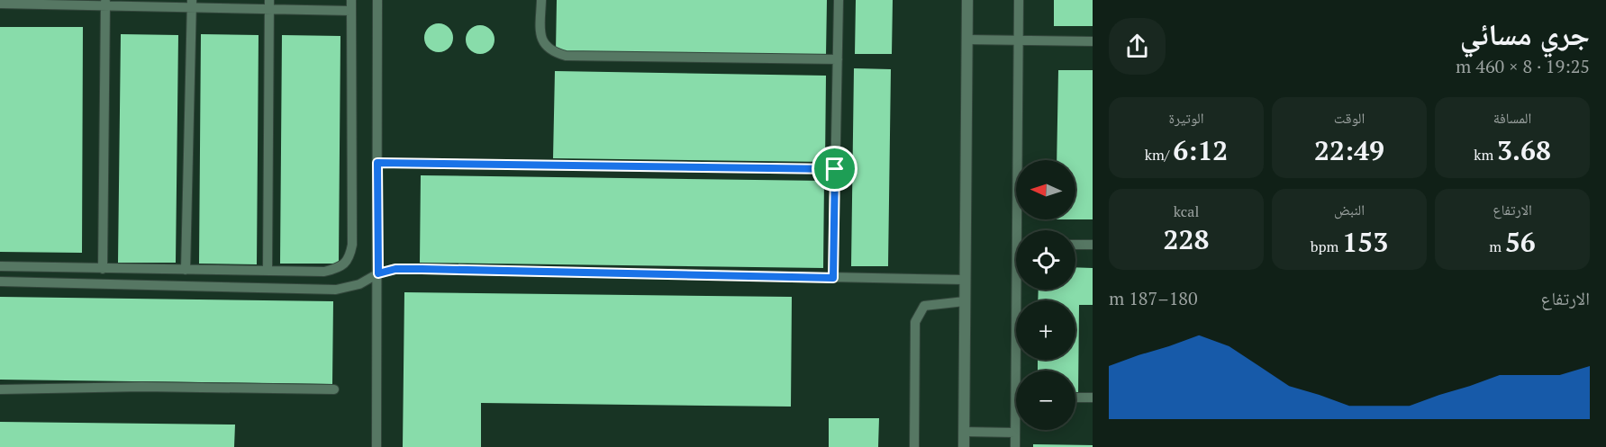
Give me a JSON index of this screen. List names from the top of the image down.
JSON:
{
  "north": "left",
  "page": {
    "heading": ["جري مسائي", "19:25 · 8 × 460 m"],
    "stats": [
      ["المسافة", "3.68 km"],
      ["الوقت", "22:49"],
      ["الوتيرة", "6:12 /km"],
      ["الارتفاع", "56 m"],
      ["النبض", "153 bpm"],
      ["kcal", "228"]
    ],
    "map_buttons": ["+", "−"],
    "chart": ["الارتفاع", "180–187 m"]
  }
}
